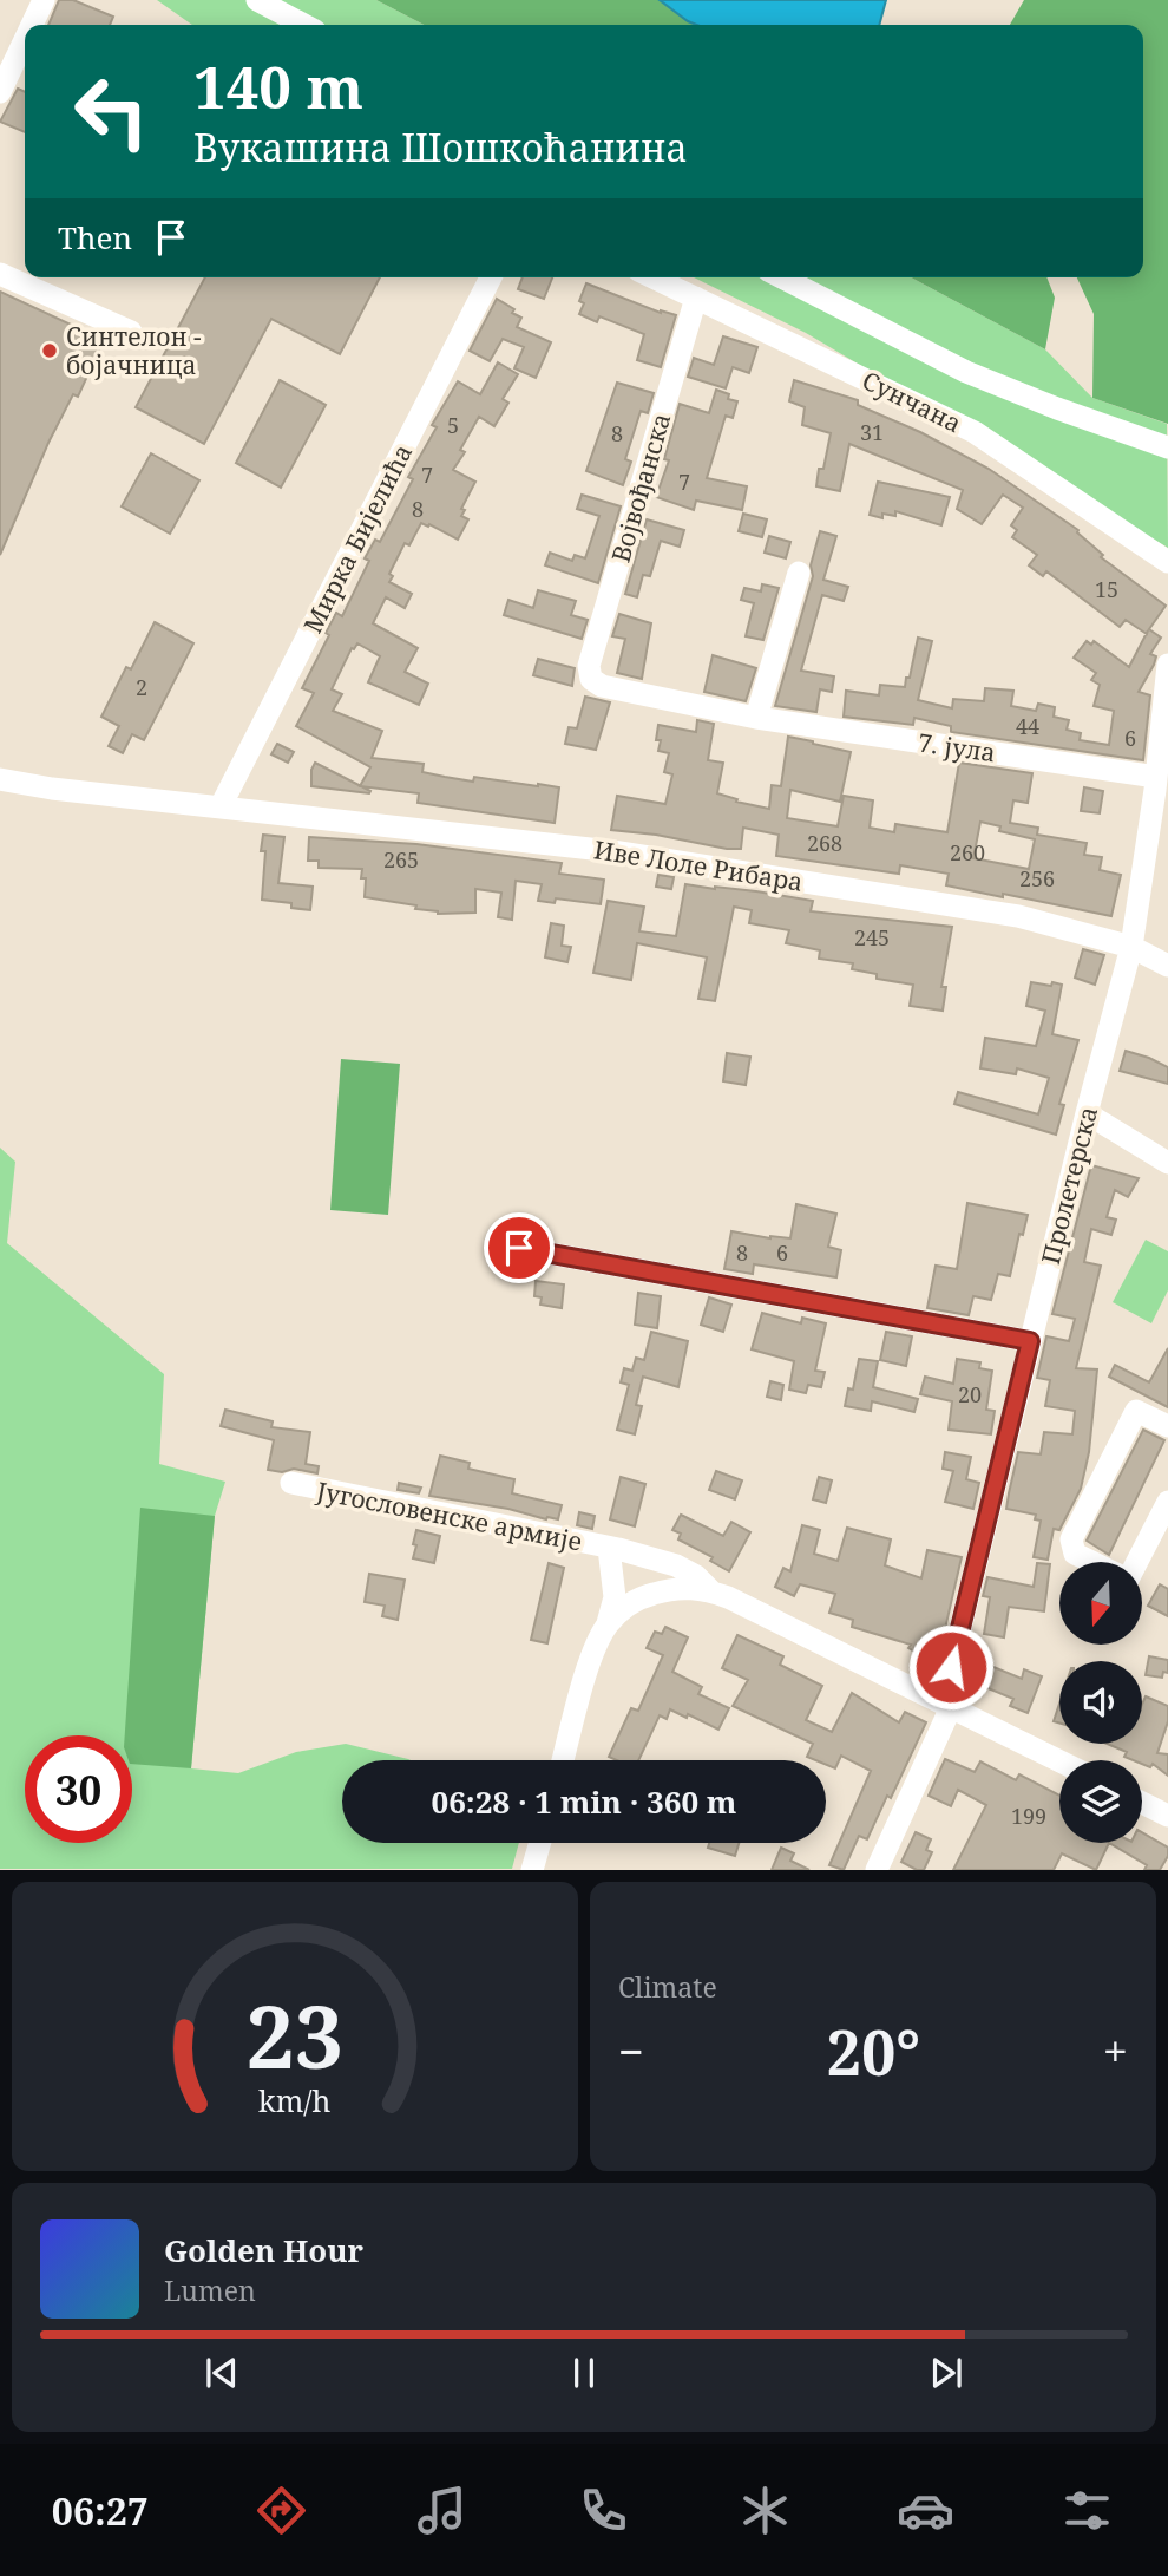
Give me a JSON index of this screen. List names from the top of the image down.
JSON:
{
  "streets": {
    "street": [
      "Сунчана",
      "Војвођанска",
      "Мирка Бијелића",
      "7. јула",
      "Иве Лоле Рибара",
      "Пролетерска",
      "Југословенске армије"
    ]
  },
  "crossings": [
    ["Сунчана", "Војвођанска"],
    ["Војвођанска", "7. јула"],
    ["Мирка Бијелића", "Иве Лоле Рибара"],
    ["7. јула", "Пролетерска"],
    ["Иве Лоле Рибара", "Пролетерска"],
    ["Пролетерска", "Југословенске армије"]
  ],
  "places": ["Синтелон - бојачница"],
  "house_numbers": [
    "5",
    "31",
    "8",
    "7",
    "7",
    "8",
    "15",
    "2",
    "44",
    "6",
    "268",
    "260",
    "265",
    "256",
    "245",
    "8",
    "6",
    "20",
    "199"
  ],
  "north": "bottom",
  "page": {
    "turn": ["140 m", "Вукашина Шошкоћанина"],
    "then": "Then",
    "limit": "30",
    "trip": "06:28 · 1 min · 360 m",
    "tile": "Climate",
    "heat": ["−", "20°", "+"],
    "song": ["Golden Hour", "Lumen"],
    "tabs": "06:27",
    "gauge": ["23", "km/h"]
  }
}
